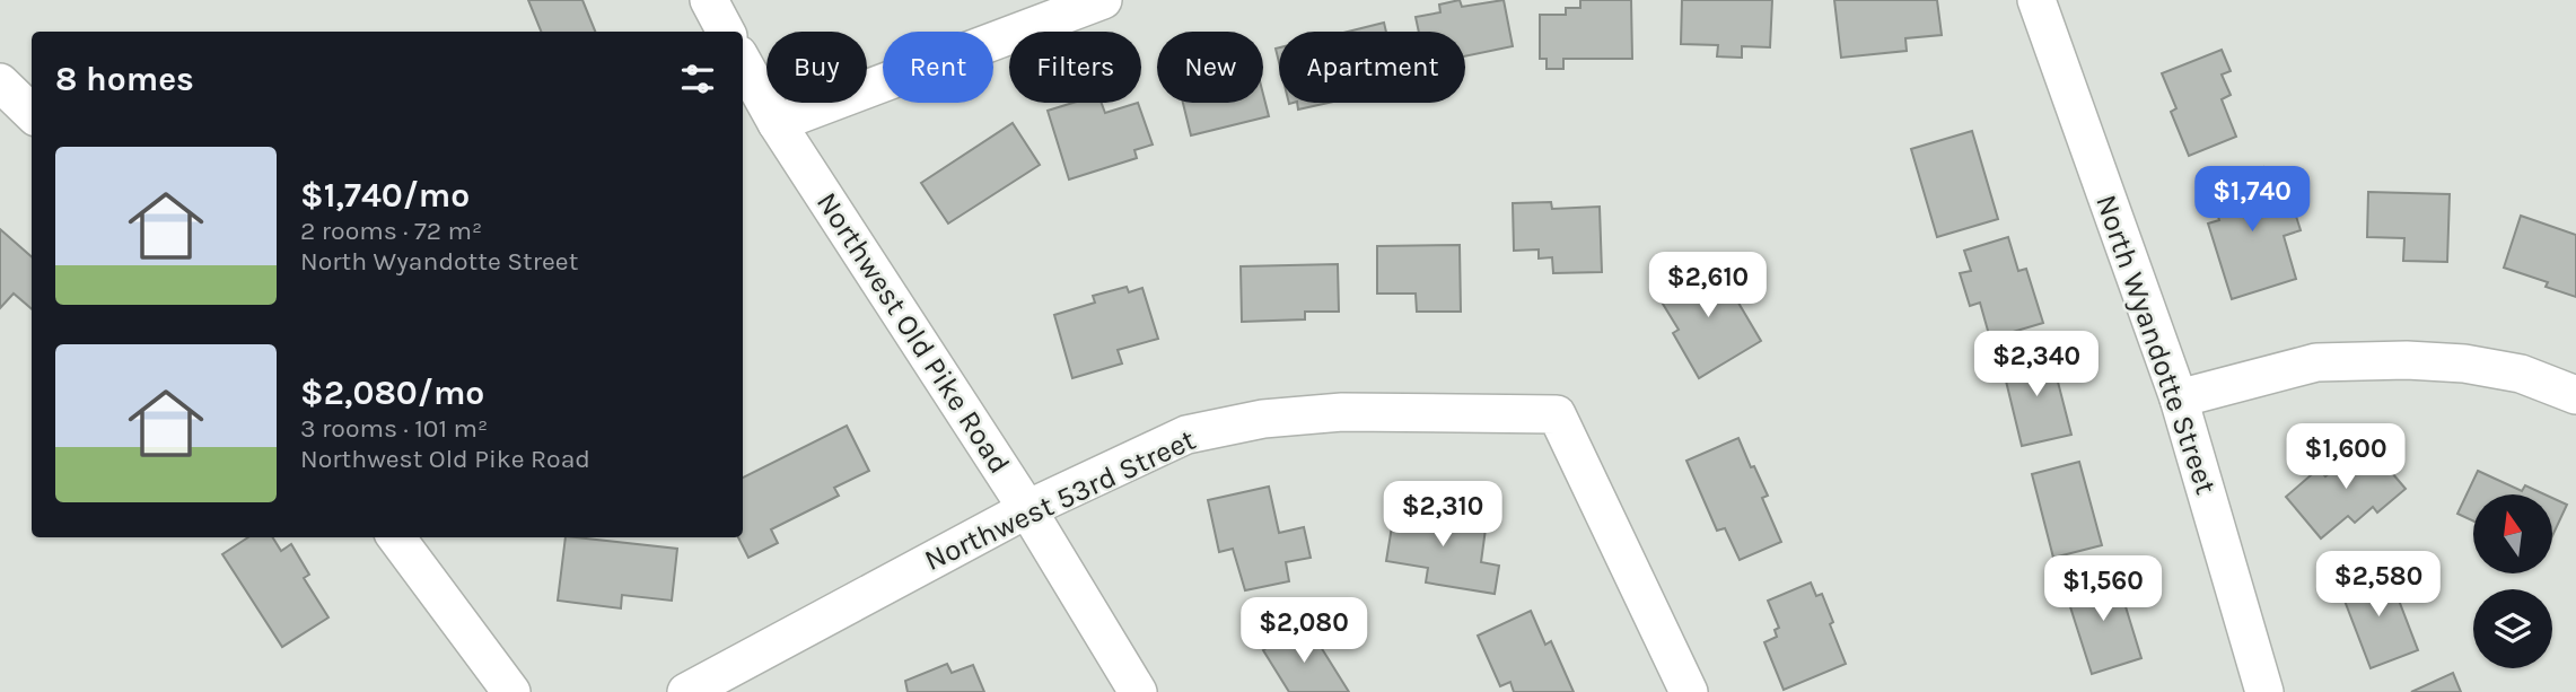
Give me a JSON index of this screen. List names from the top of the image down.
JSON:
{
  "streets": {
    "street": ["Northwest Old Pike Road", "North Wyandotte Street", "Northwest 53rd Street"]
  },
  "crossings": [
    ["Northwest Old Pike Road", "Northwest 53rd Street"]
  ],
  "north": "top",
  "page": {
    "chip": [
      "Buy",
      "Rent",
      "Filters",
      "New",
      "Apartment"
    ],
    "heading": "8 homes",
    "list": [
      {
        "name": "$1,740/mo",
        "note": "2 rooms · 72 m² · North Wyandotte Street"
      },
      {
        "name": "$2,080/mo",
        "note": "3 rooms · 101 m² · Northwest Old Pike Road"
      }
    ],
    "price": [
      "$1,740",
      "$2,610",
      "$2,340",
      "$1,600",
      "$2,310",
      "$2,580",
      "$1,560",
      "$2,080"
    ]
  }
}
